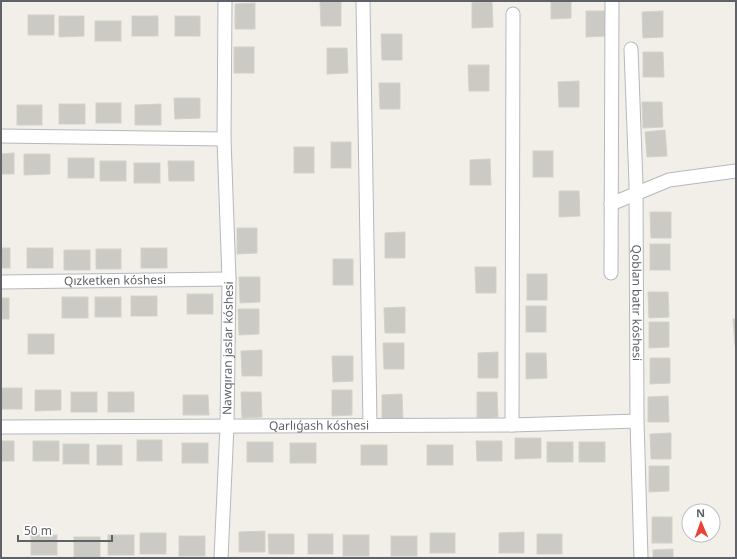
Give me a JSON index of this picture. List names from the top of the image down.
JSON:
{
  "streets": {
    "street": [
      "Qızketken kóshesi",
      "Qoblan batır kóshesi",
      "Nawqıran jaslar kóshesi",
      "Qarlıǵash kóshesi"
    ]
  },
  "crossings": [
    ["Qızketken kóshesi", "Nawqıran jaslar kóshesi"],
    ["Qoblan batır kóshesi", "Qarlıǵash kóshesi"],
    ["Nawqıran jaslar kóshesi", "Qarlıǵash kóshesi"]
  ],
  "scale_bar": "50 m",
  "north": "top"
}
